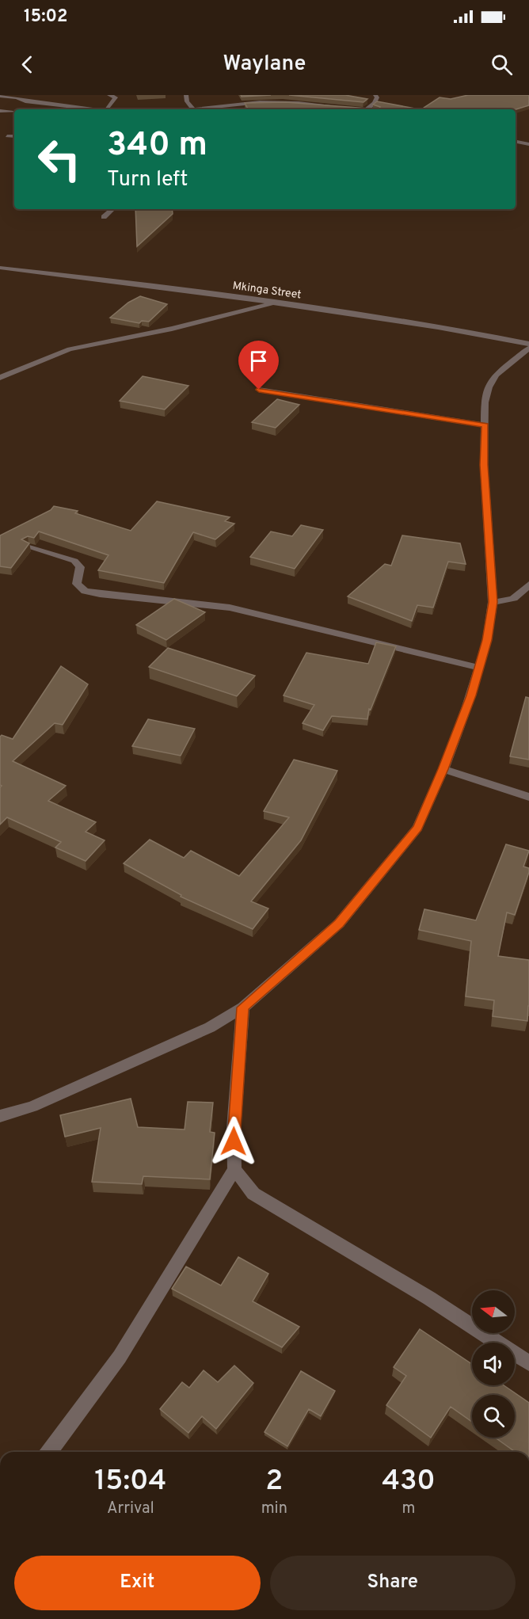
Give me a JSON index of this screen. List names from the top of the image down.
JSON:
{
  "streets": {
    "street": ["Mkinga Street"]
  },
  "north": "left",
  "page": {
    "status": "15:02",
    "header": "Waylane",
    "turn": ["340 m", "Turn left"],
    "eta": [
      "15:04",
      "Arrival",
      "2",
      "min",
      "430",
      "m"
    ],
    "buttons": ["Exit", "Share"]
  }
}
